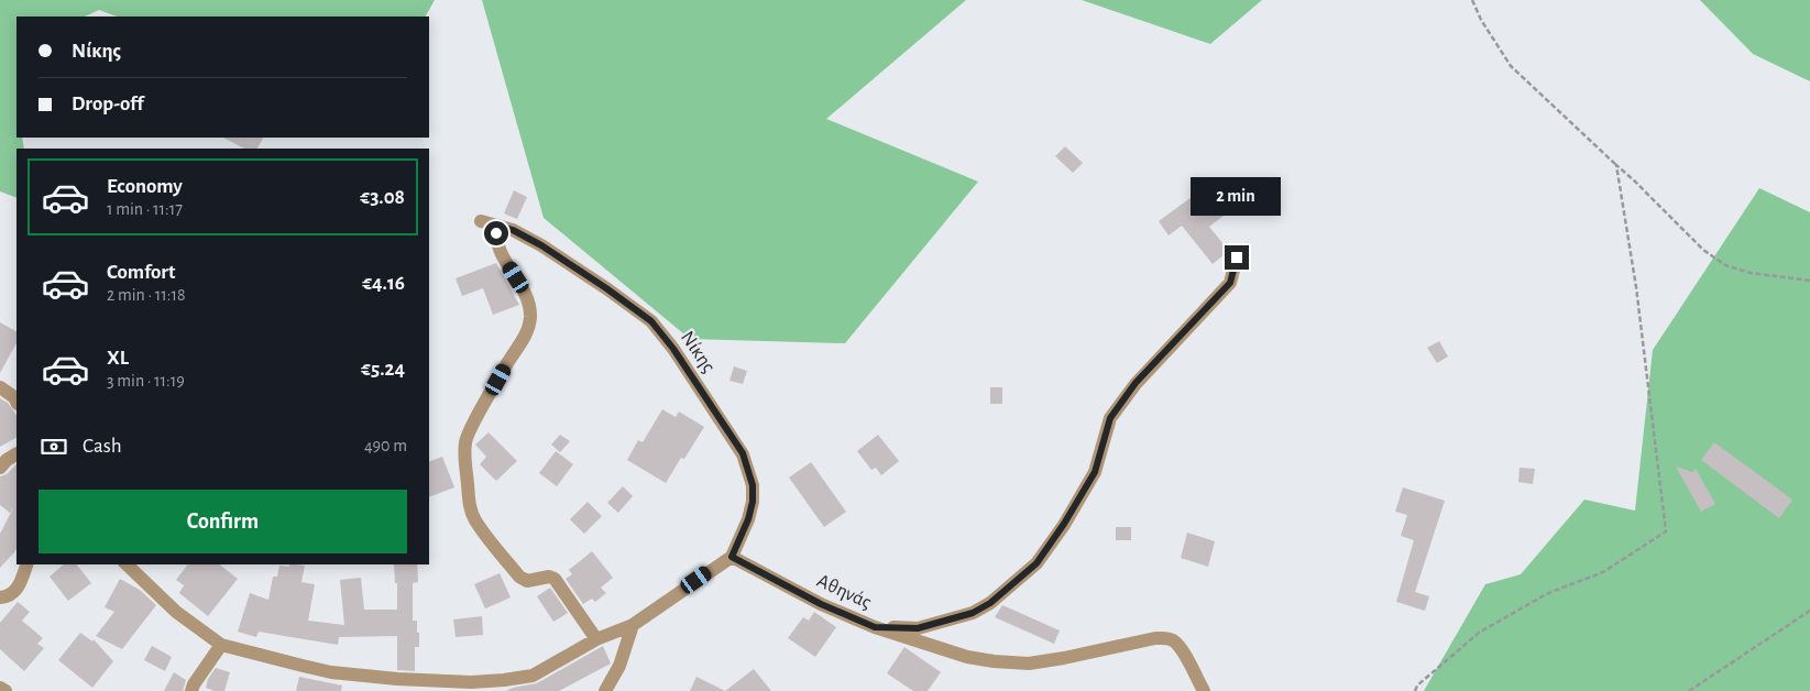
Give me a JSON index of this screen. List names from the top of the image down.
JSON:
{
  "streets": {
    "street": ["Νίκης", "Αθηνάς"]
  },
  "crossings": [
    ["Νίκης", "Αθηνάς"]
  ],
  "page": {
    "banner": ["Νίκης", "Drop-off"],
    "list": [
      {
        "name": "Economy",
        "note": "1 min · 11:17",
        "value": "€3.08"
      },
      {
        "name": "Comfort",
        "note": "2 min · 11:18",
        "value": "€4.16"
      },
      {
        "name": "XL",
        "note": "3 min · 11:19",
        "value": "€5.24"
      }
    ],
    "bubble": "2 min",
    "pay": ["Cash", "490 m"],
    "buttons": "Confirm"
  }
}
